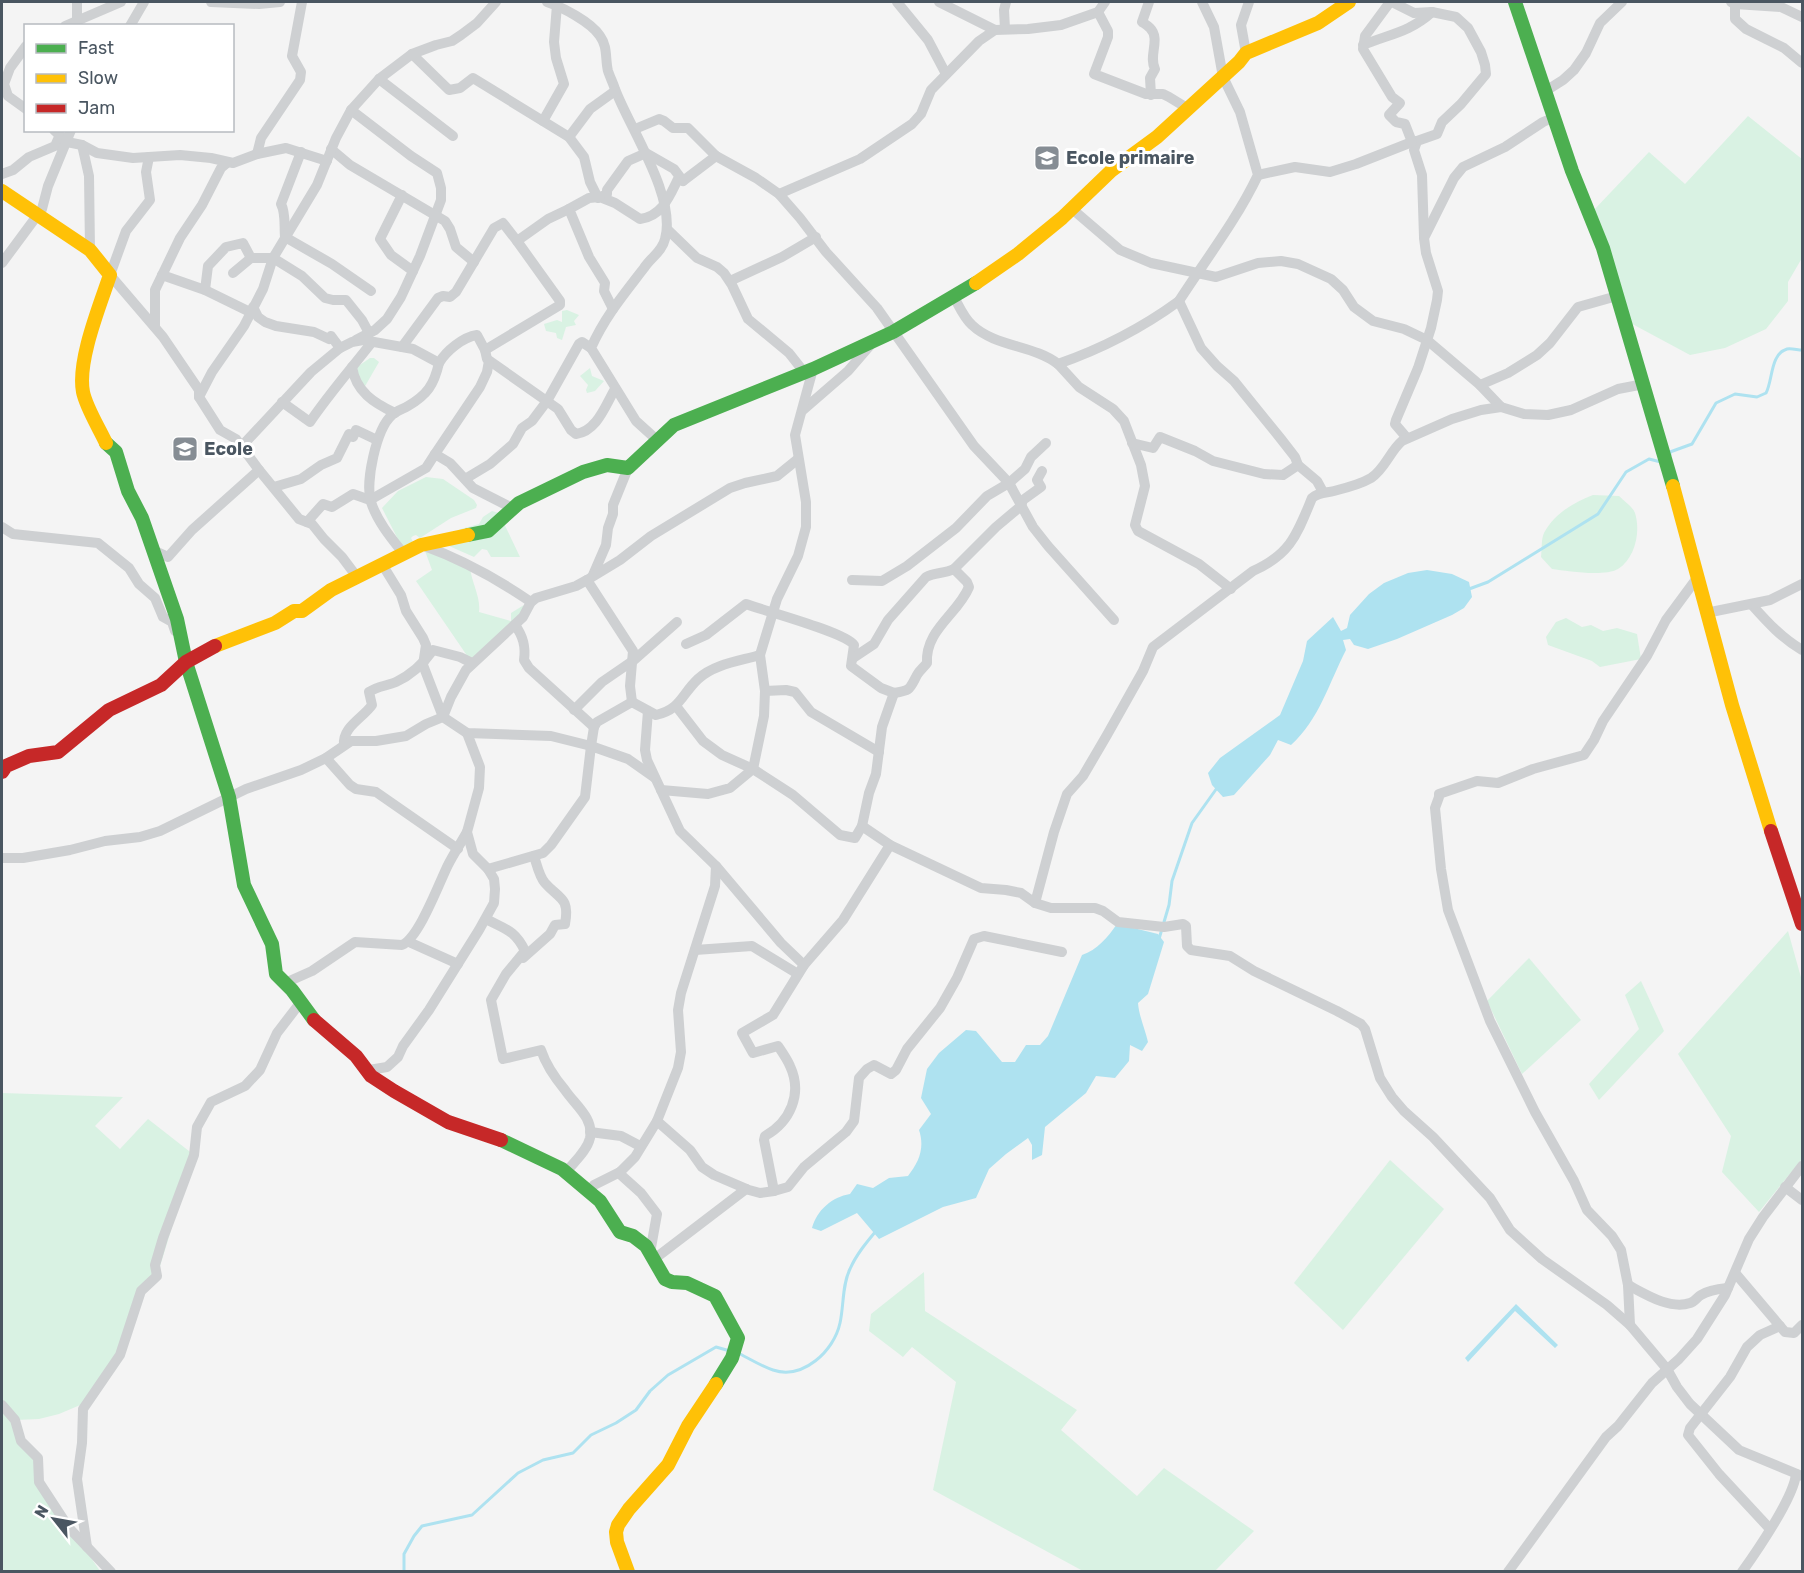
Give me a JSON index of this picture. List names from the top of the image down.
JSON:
{
  "places": {
    "school or university": ["Ecole primaire", "Ecole"]
  },
  "legend": ["Fast", "Slow", "Jam"],
  "north": "top left"
}
